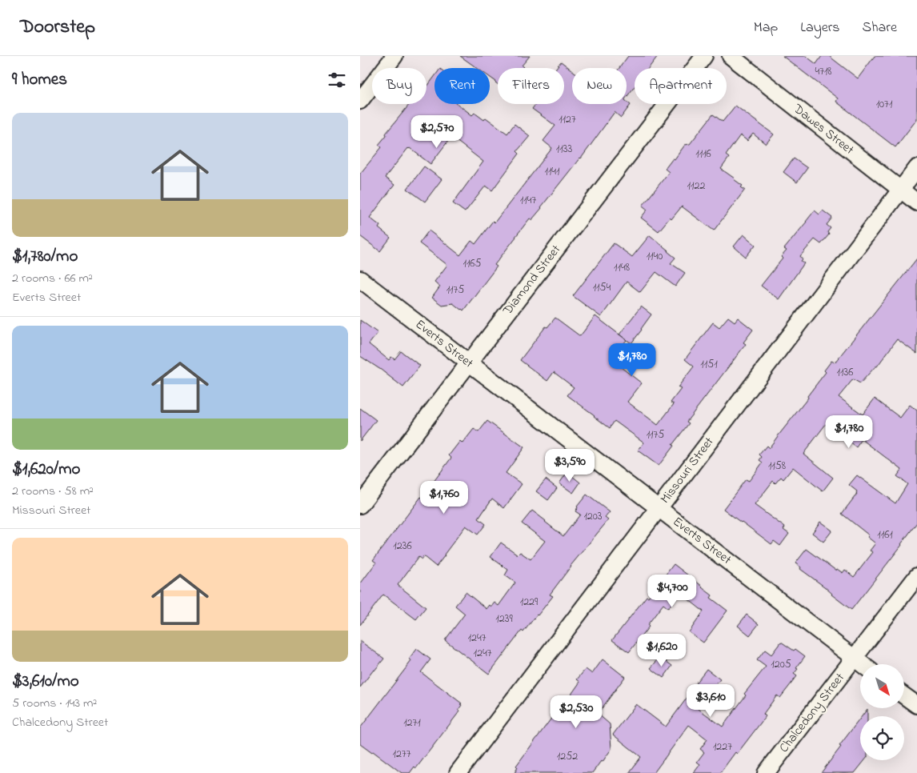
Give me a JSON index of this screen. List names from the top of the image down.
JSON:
{
  "streets": {
    "street": [
      "Dawes Street",
      "Diamond Street",
      "Everts Street",
      "Missouri Street",
      "Chalcedony Street"
    ]
  },
  "crossings": [
    ["Dawes Street", "Missouri Street"],
    ["Diamond Street", "Everts Street"],
    ["Everts Street", "Missouri Street"],
    ["Everts Street", "Chalcedony Street"]
  ],
  "house_numbers": [
    "4718",
    "1071",
    "1127",
    "1133",
    "1116",
    "1141",
    "1122",
    "1147",
    "1140",
    "1165",
    "1148",
    "1154",
    "1175",
    "1151",
    "1136",
    "1175",
    "1158",
    "1203",
    "1161",
    "1236",
    "1229",
    "1239",
    "1247",
    "1247",
    "1205",
    "1271",
    "1227",
    "1277",
    "1252"
  ],
  "north": "bottom right",
  "page": {
    "header": "Doorstep",
    "nav": ["Map", "Layers", "Share"],
    "heading": "9 homes",
    "chip": [
      "Buy",
      "Rent",
      "Filters",
      "New",
      "Apartment"
    ],
    "list": [
      {
        "name": "$1,780/mo",
        "note": "2 rooms · 66 m² · Everts Street"
      },
      {
        "name": "$1,620/mo",
        "note": "2 rooms · 58 m² · Missouri Street"
      },
      {
        "name": "$3,610/mo",
        "note": "5 rooms · 143 m² · Chalcedony Street"
      }
    ],
    "price": [
      "$2,570",
      "$1,780",
      "$1,780",
      "$3,590",
      "$1,760",
      "$4,700",
      "$1,620",
      "$3,610",
      "$2,530"
    ]
  }
}
